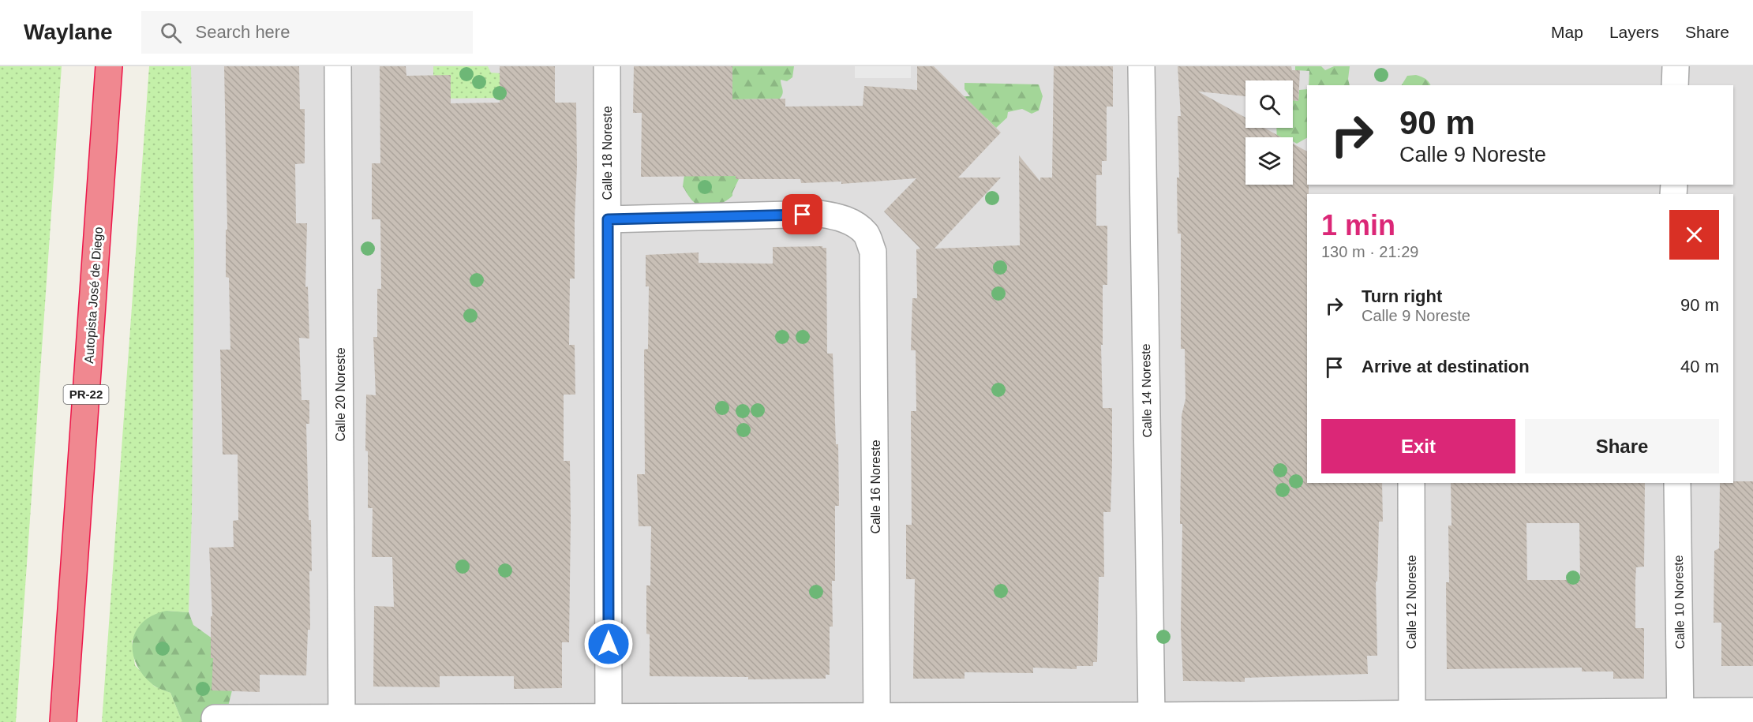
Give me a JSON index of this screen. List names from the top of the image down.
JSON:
{
  "streets": {
    "highway": ["Autopista José de Diego", "PR-22"],
    "street": [
      "Calle 18 Noreste",
      "Calle 14 Noreste",
      "Calle 20 Noreste",
      "Calle 16 Noreste",
      "Calle 12 Noreste",
      "Calle 10 Noreste"
    ]
  },
  "crossings": [
    ["Calle 18 Noreste", "Calle 16 Noreste"]
  ],
  "page": {
    "header": "Waylane",
    "search": "Search here",
    "nav": ["Map", "Layers", "Share"],
    "turn": ["90 m", "Calle 9 Noreste"],
    "heading": ["1 min", "130 m · 21:29"],
    "list": [
      {
        "name": "Turn right",
        "note": "Calle 9 Noreste",
        "value": "90 m"
      },
      {
        "name": "Arrive at destination",
        "value": "40 m"
      }
    ],
    "buttons": ["Exit", "Share"]
  }
}
